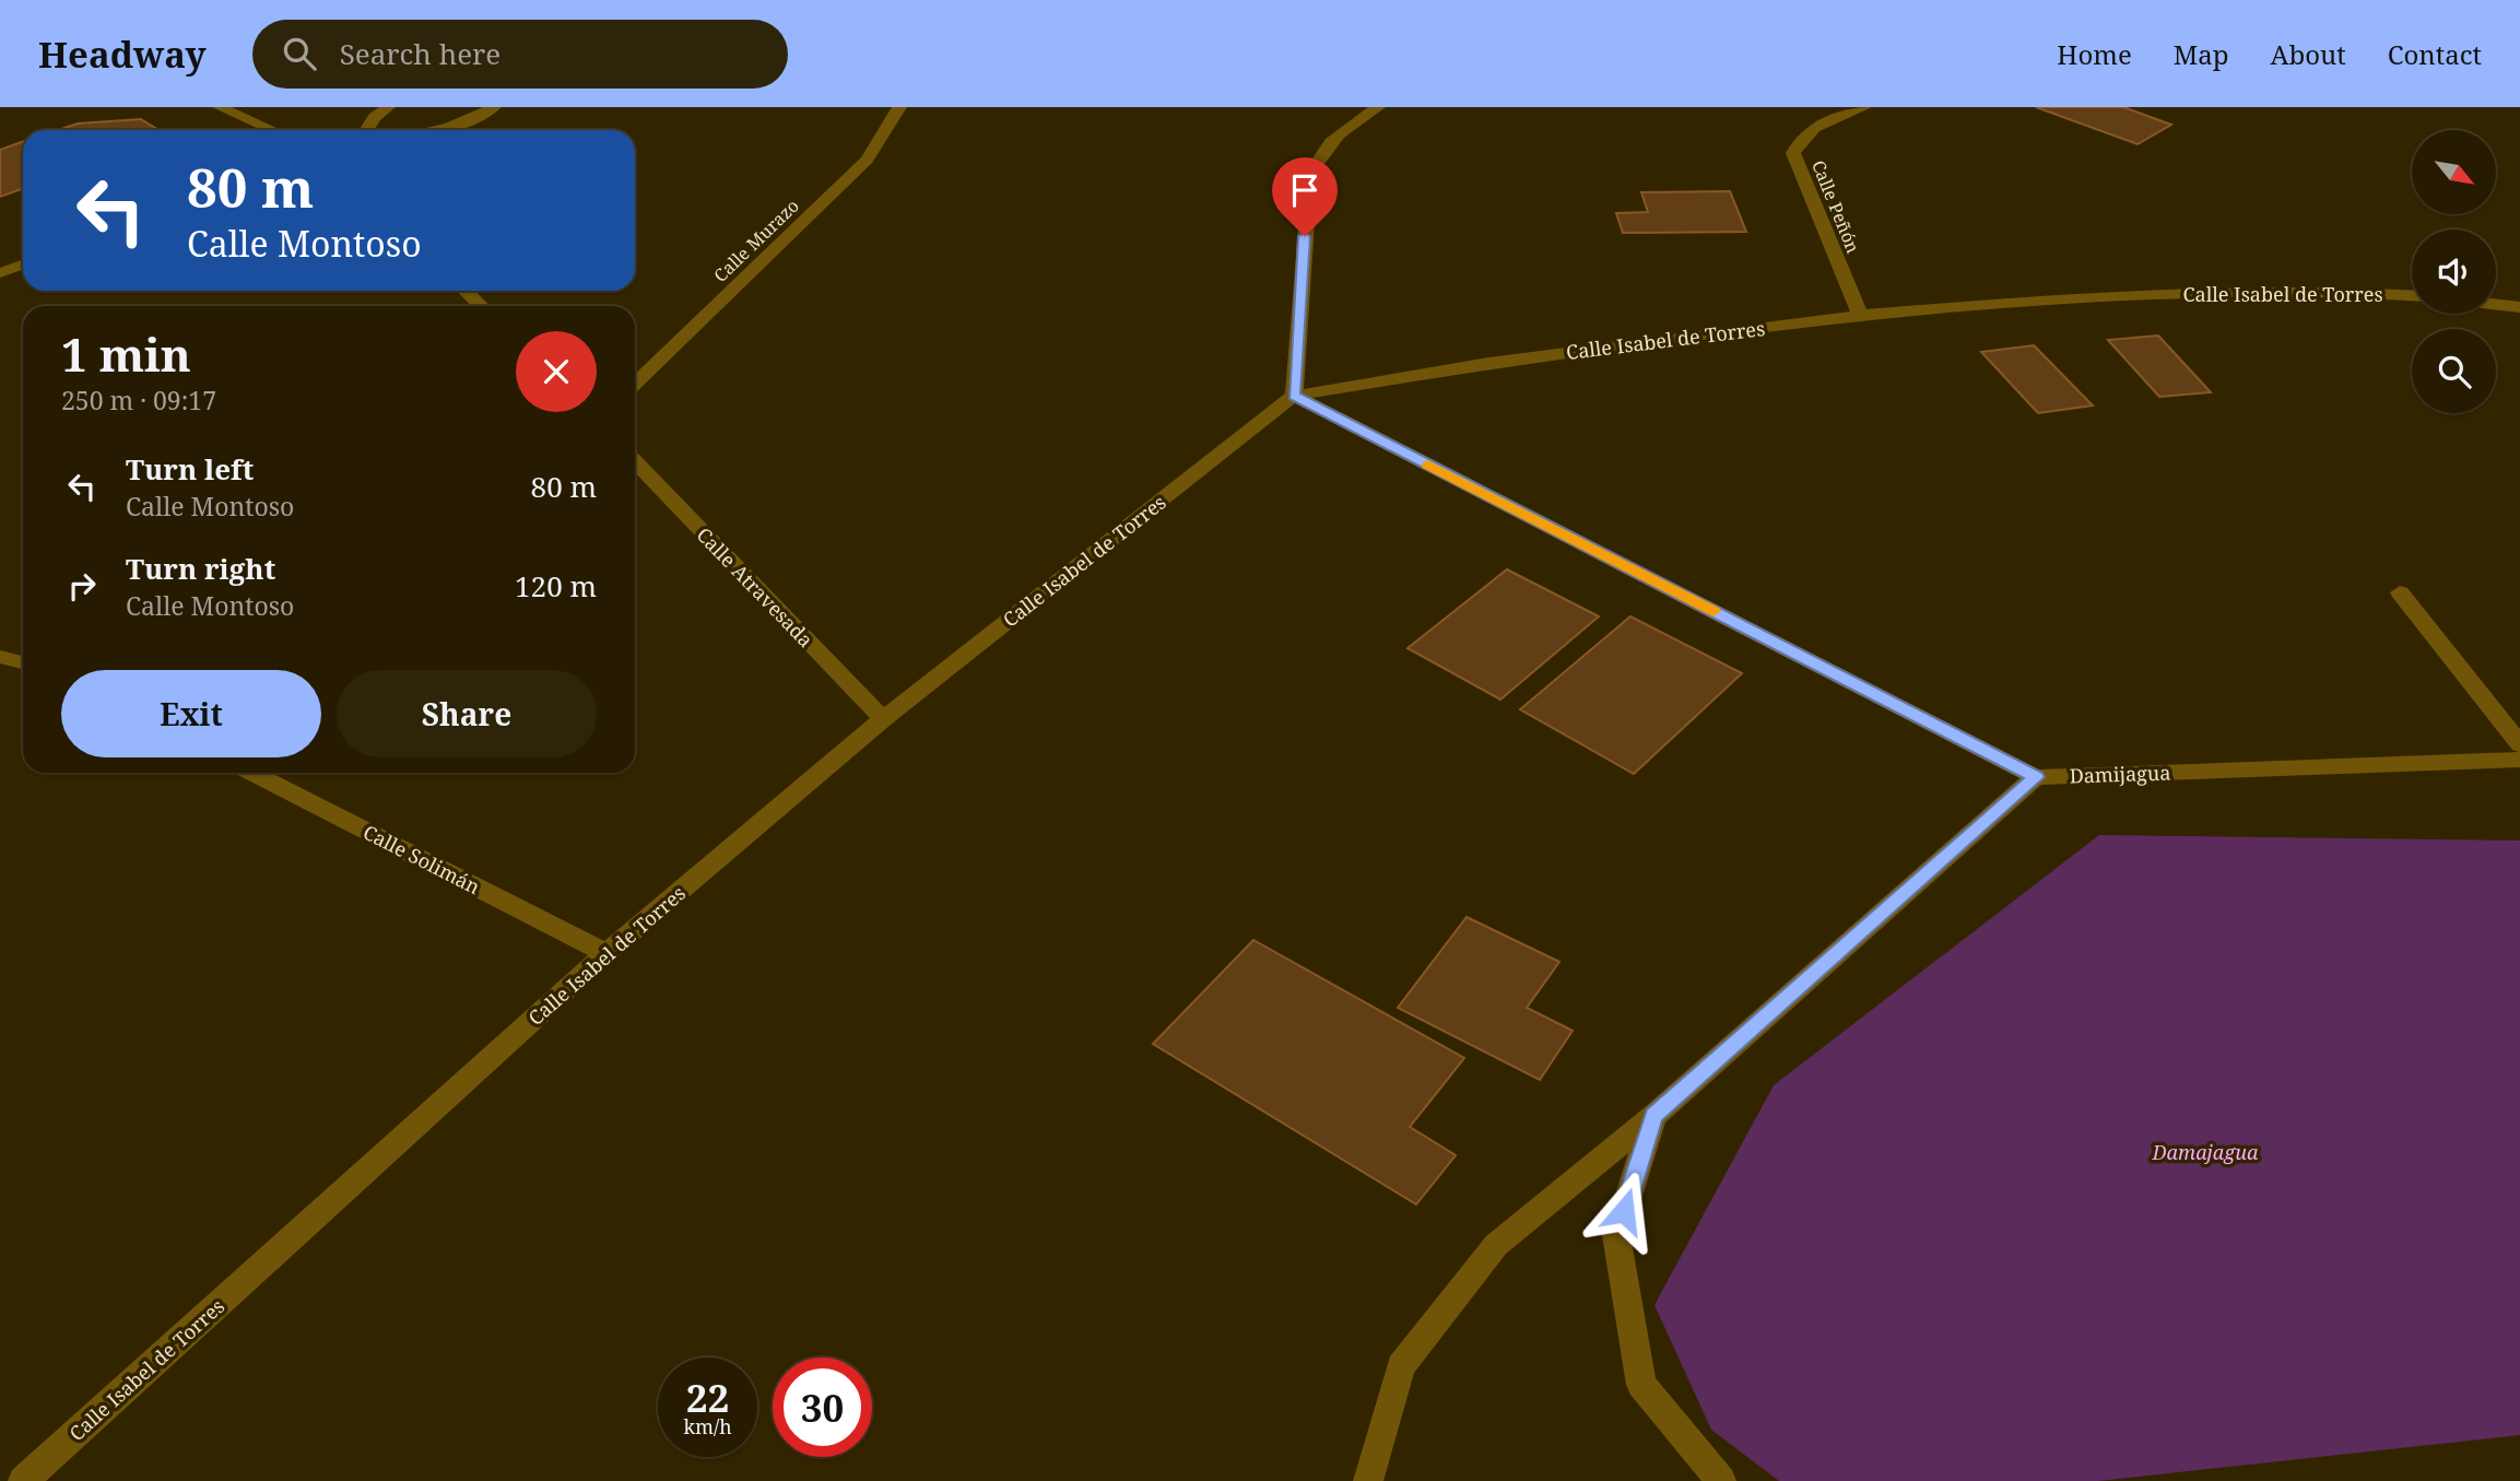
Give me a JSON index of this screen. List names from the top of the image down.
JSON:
{
  "streets": {
    "street": [
      "Calle Peñón",
      "Calle Murazo",
      "Calle Isabel de Torres",
      "Calle Atravesada",
      "Damijagua",
      "Calle Solimán"
    ]
  },
  "crossings": [
    ["Calle Peñón", "Calle Isabel de Torres"],
    ["Calle Isabel de Torres", "Calle Atravesada"],
    ["Calle Isabel de Torres", "Calle Solimán"]
  ],
  "parks": ["Damajagua"],
  "north": "bottom right",
  "page": {
    "header": "Headway",
    "search": "Search here",
    "nav": [
      "Home",
      "Map",
      "About",
      "Contact"
    ],
    "turn": ["80 m", "Calle Montoso"],
    "heading": ["1 min", "250 m · 09:17"],
    "list": [
      {
        "name": "Turn left",
        "note": "Calle Montoso",
        "value": "80 m"
      },
      {
        "name": "Turn right",
        "note": "Calle Montoso",
        "value": "120 m"
      }
    ],
    "buttons": ["Exit", "Share"],
    "speed": "22 km/h",
    "limit": "30"
  }
}
